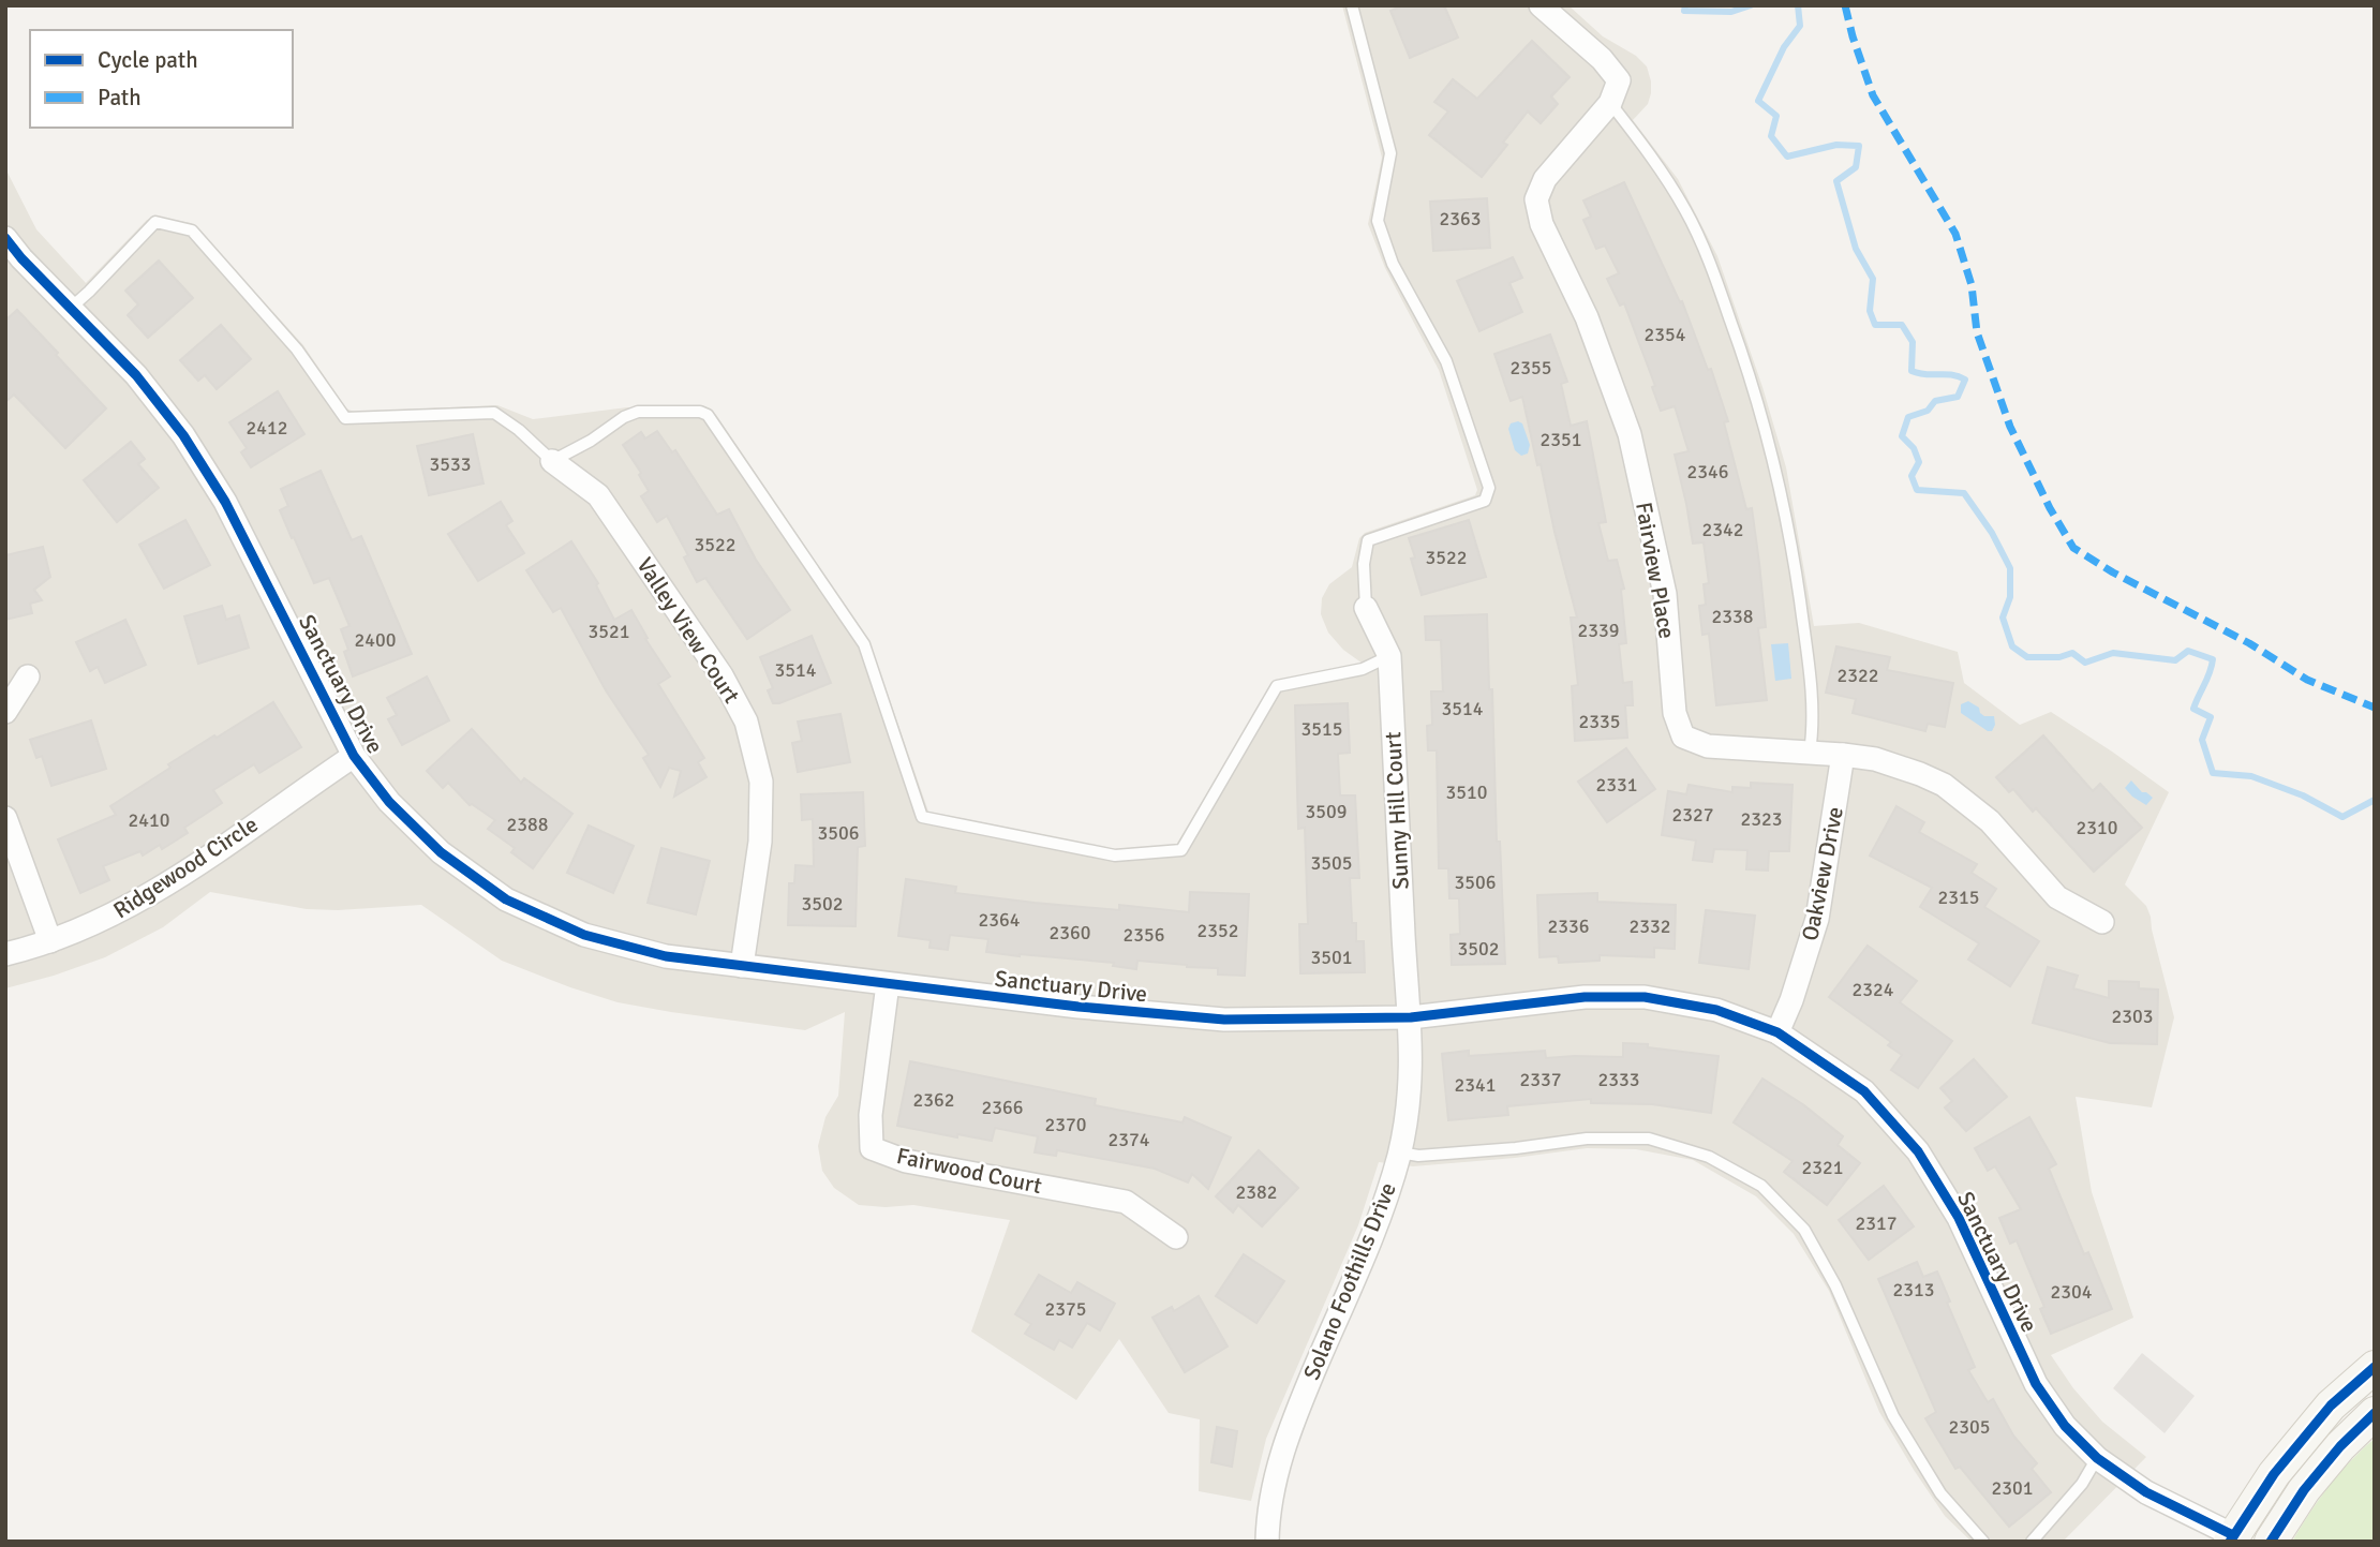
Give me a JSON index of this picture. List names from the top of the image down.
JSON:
{
  "streets": {
    "street": [
      "Fairview Place",
      "Valley View Court",
      "Sanctuary Drive",
      "Sunny Hill Court",
      "Ridgewood Circle",
      "Oakview Drive",
      "Fairwood Court",
      "Solano Foothills Drive"
    ]
  },
  "crossings": [
    ["Fairview Place", "Oakview Drive"],
    ["Valley View Court", "Sanctuary Drive"],
    ["Sanctuary Drive", "Sunny Hill Court"],
    ["Sanctuary Drive", "Ridgewood Circle"],
    ["Sanctuary Drive", "Oakview Drive"],
    ["Sanctuary Drive", "Fairwood Court"],
    ["Sanctuary Drive", "Solano Foothills Drive"],
    ["Sunny Hill Court", "Solano Foothills Drive"]
  ],
  "house_numbers": [
    "2363",
    "2354",
    "2355",
    "2412",
    "2351",
    "3533",
    "2346",
    "2342",
    "3522",
    "3522",
    "2338",
    "2339",
    "3521",
    "2400",
    "3514",
    "2322",
    "3514",
    "2335",
    "3515",
    "2331",
    "3510",
    "3509",
    "2327",
    "2323",
    "2410",
    "2388",
    "2310",
    "3506",
    "3505",
    "3506",
    "2315",
    "3502",
    "2364",
    "2336",
    "2332",
    "2352",
    "2360",
    "2356",
    "3502",
    "3501",
    "2324",
    "2303",
    "2337",
    "2333",
    "2341",
    "2362",
    "2366",
    "2370",
    "2374",
    "2321",
    "2382",
    "2317",
    "2313",
    "2304",
    "2375",
    "2305",
    "2301"
  ],
  "legend": ["Cycle path", "Path"]
}
